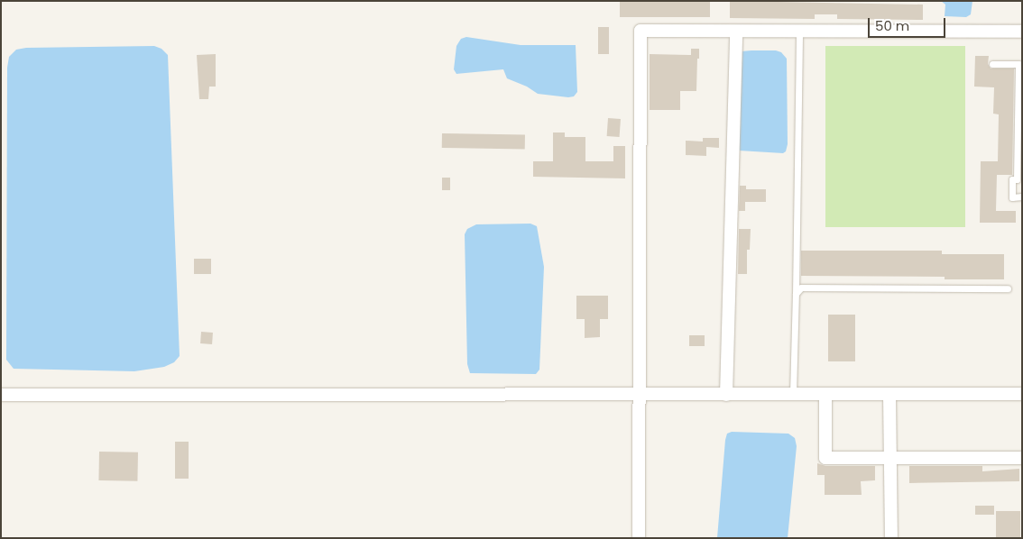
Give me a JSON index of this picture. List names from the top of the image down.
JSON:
{
  "scale_bar": "50 m"
}
